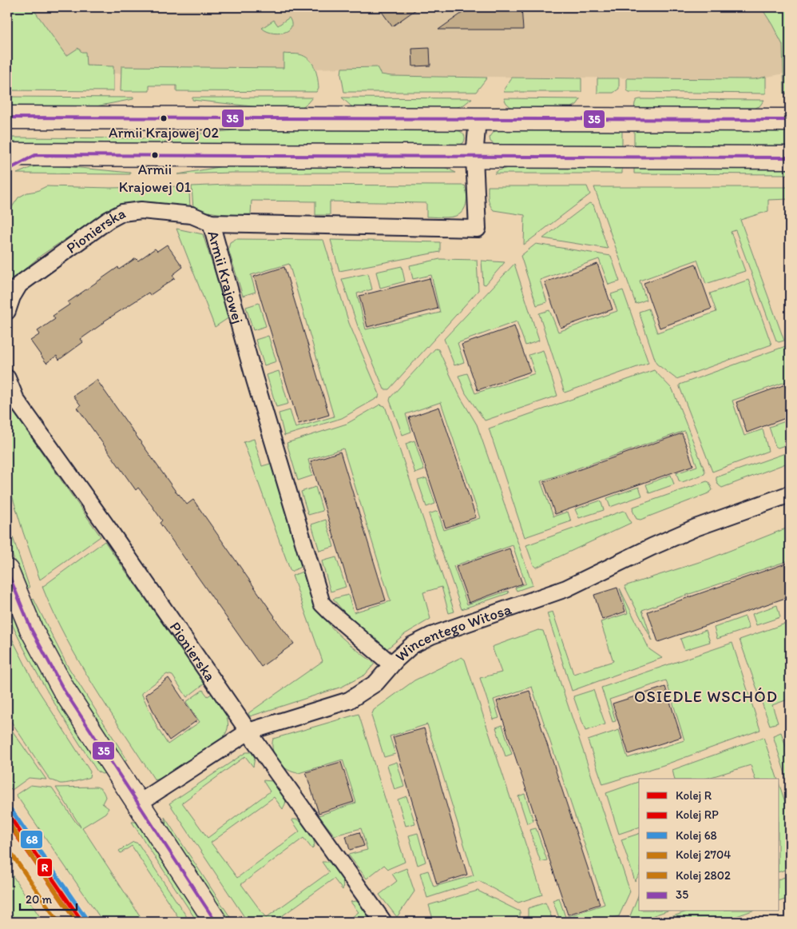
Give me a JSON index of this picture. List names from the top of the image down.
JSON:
{
  "streets": {
    "street": ["Pionierska", "Armii Krajowej", "Wincentego Witosa"]
  },
  "crossings": [
    ["Pionierska", "Armii Krajowej"],
    ["Pionierska", "Wincentego Witosa"],
    ["Armii Krajowej", "Wincentego Witosa"]
  ],
  "districts": ["OSIEDLE WSCHÓD"],
  "places": ["Armii Krajowej 02", "Armii Krajowej 01"],
  "lines": [
    "transit line 35",
    "rail line 68",
    "rail line R",
    "rail line RP",
    "rail line 2704",
    "rail line 2802"
  ],
  "legend": [
    "Kolej R",
    "Kolej RP",
    "Kolej 68",
    "Kolej 2704",
    "Kolej 2802",
    "35"
  ],
  "scale_bar": "20 m"
}
